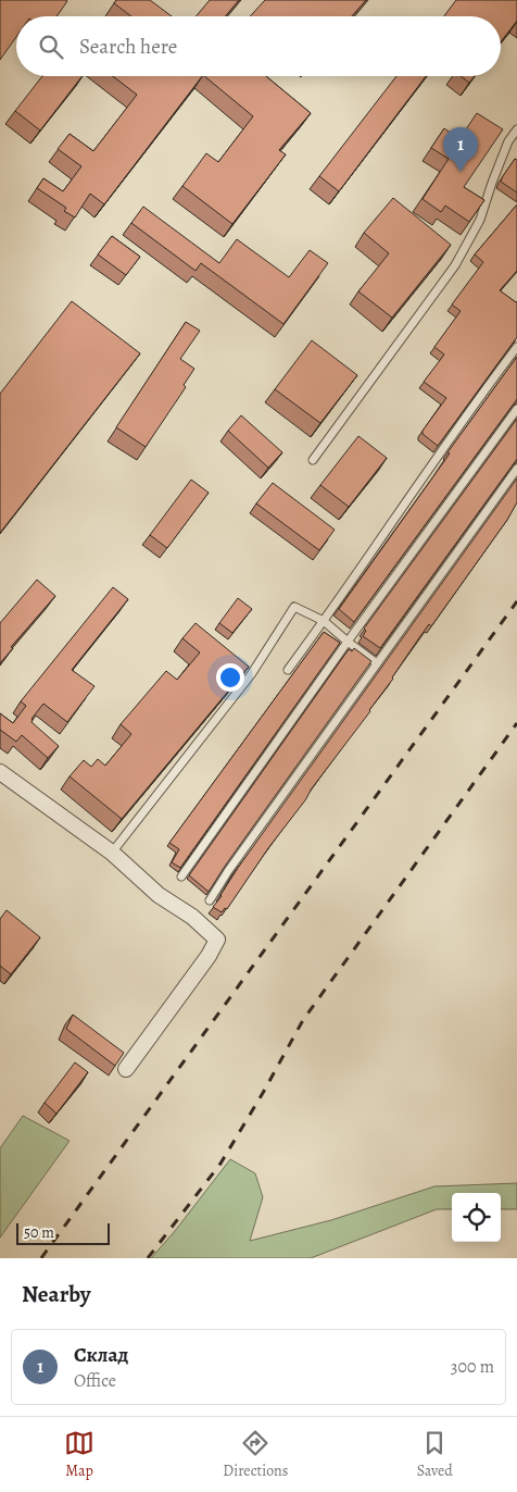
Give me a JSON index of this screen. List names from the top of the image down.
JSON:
{
  "scale_bar": "50 m",
  "page": {
    "search": "Search here",
    "pins": "1",
    "scale": "50 m",
    "heading": "Nearby",
    "list": [
      {
        "mark": "1",
        "name": "Склад",
        "note": "Office",
        "value": "300 m"
      }
    ],
    "nav": ["Map", "Directions", "Saved"]
  }
}
